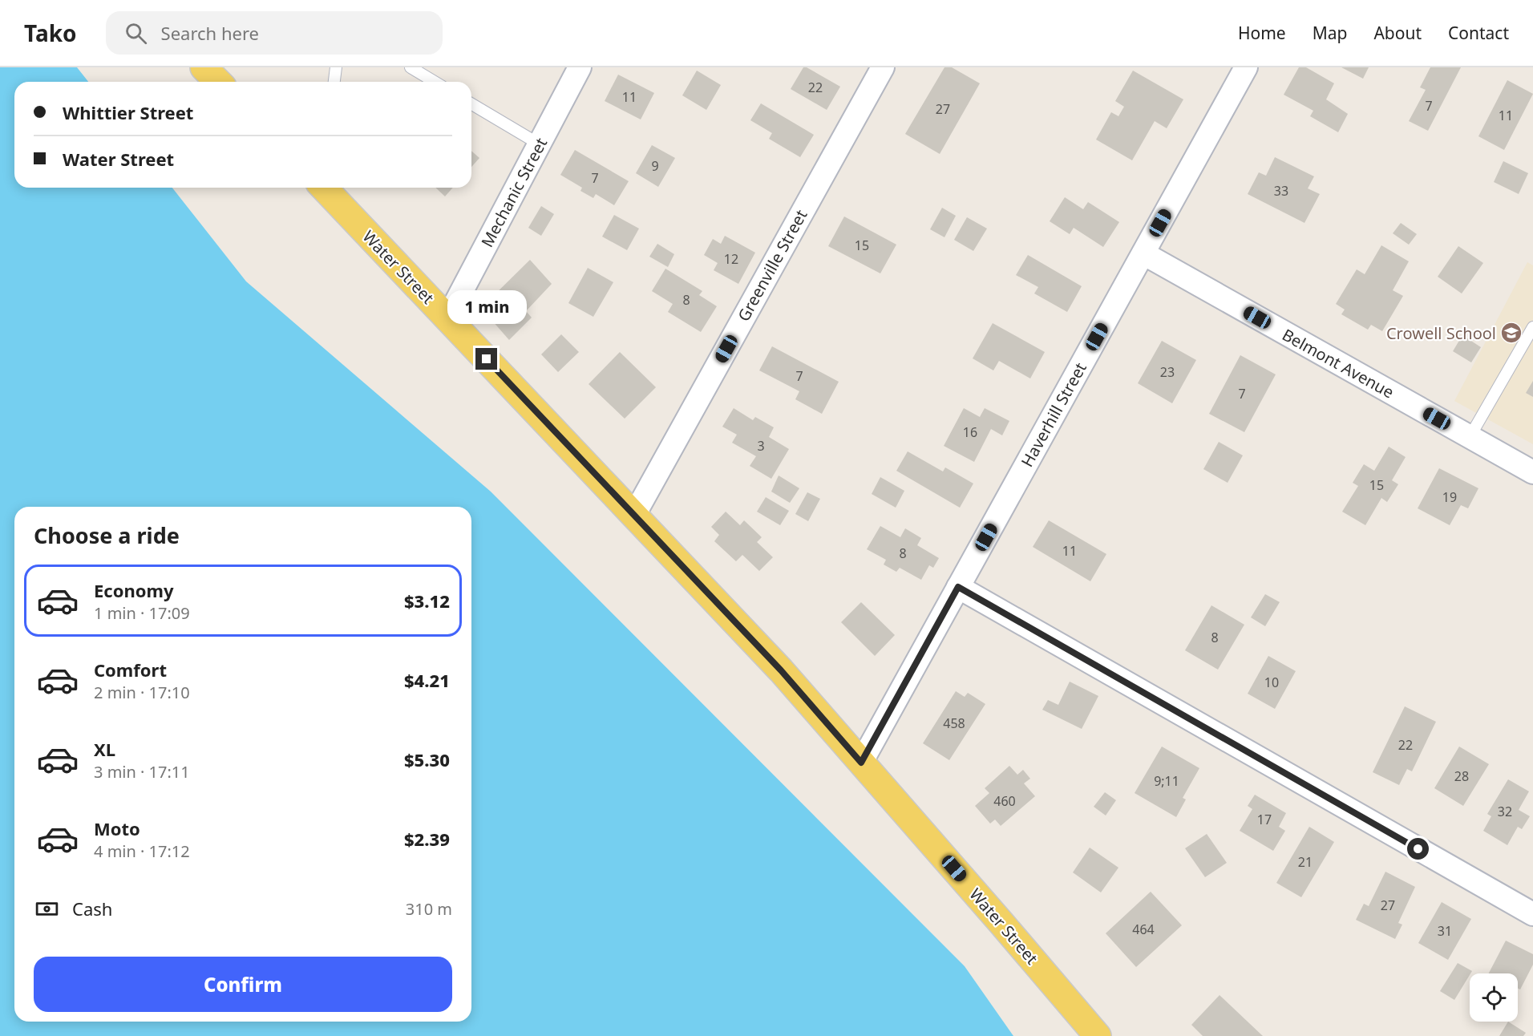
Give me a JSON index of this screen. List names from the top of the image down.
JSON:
{
  "streets": {
    "main road": ["Water Street"],
    "street": [
      "Mechanic Street",
      "Greenville Street",
      "Belmont Avenue",
      "Haverhill Street"
    ]
  },
  "crossings": [
    ["Mechanic Street", "Water Street"],
    ["Greenville Street", "Water Street"],
    ["Water Street", "Haverhill Street"],
    ["Belmont Avenue", "Haverhill Street"]
  ],
  "places": {
    "school or university": ["Crowell School"]
  },
  "house_numbers": [
    "22",
    "11",
    "7",
    "27",
    "11",
    "9",
    "7",
    "33",
    "15",
    "12",
    "8",
    "23",
    "7",
    "7",
    "16",
    "3",
    "15",
    "19",
    "11",
    "8",
    "8",
    "10",
    "458",
    "22",
    "28",
    "9;11",
    "460",
    "32",
    "17",
    "21",
    "27",
    "464",
    "31"
  ],
  "page": {
    "header": "Tako",
    "search": "Search here",
    "nav": [
      "Home",
      "Map",
      "About",
      "Contact"
    ],
    "banner": ["Whittier Street", "Water Street"],
    "bubble": "1 min",
    "heading": "Choose a ride",
    "list": [
      {
        "name": "Economy",
        "note": "1 min · 17:09",
        "value": "$3.12"
      },
      {
        "name": "Comfort",
        "note": "2 min · 17:10",
        "value": "$4.21"
      },
      {
        "name": "XL",
        "note": "3 min · 17:11",
        "value": "$5.30"
      },
      {
        "name": "Moto",
        "note": "4 min · 17:12",
        "value": "$2.39"
      }
    ],
    "pay": ["Cash", "310 m"],
    "buttons": "Confirm"
  }
}
